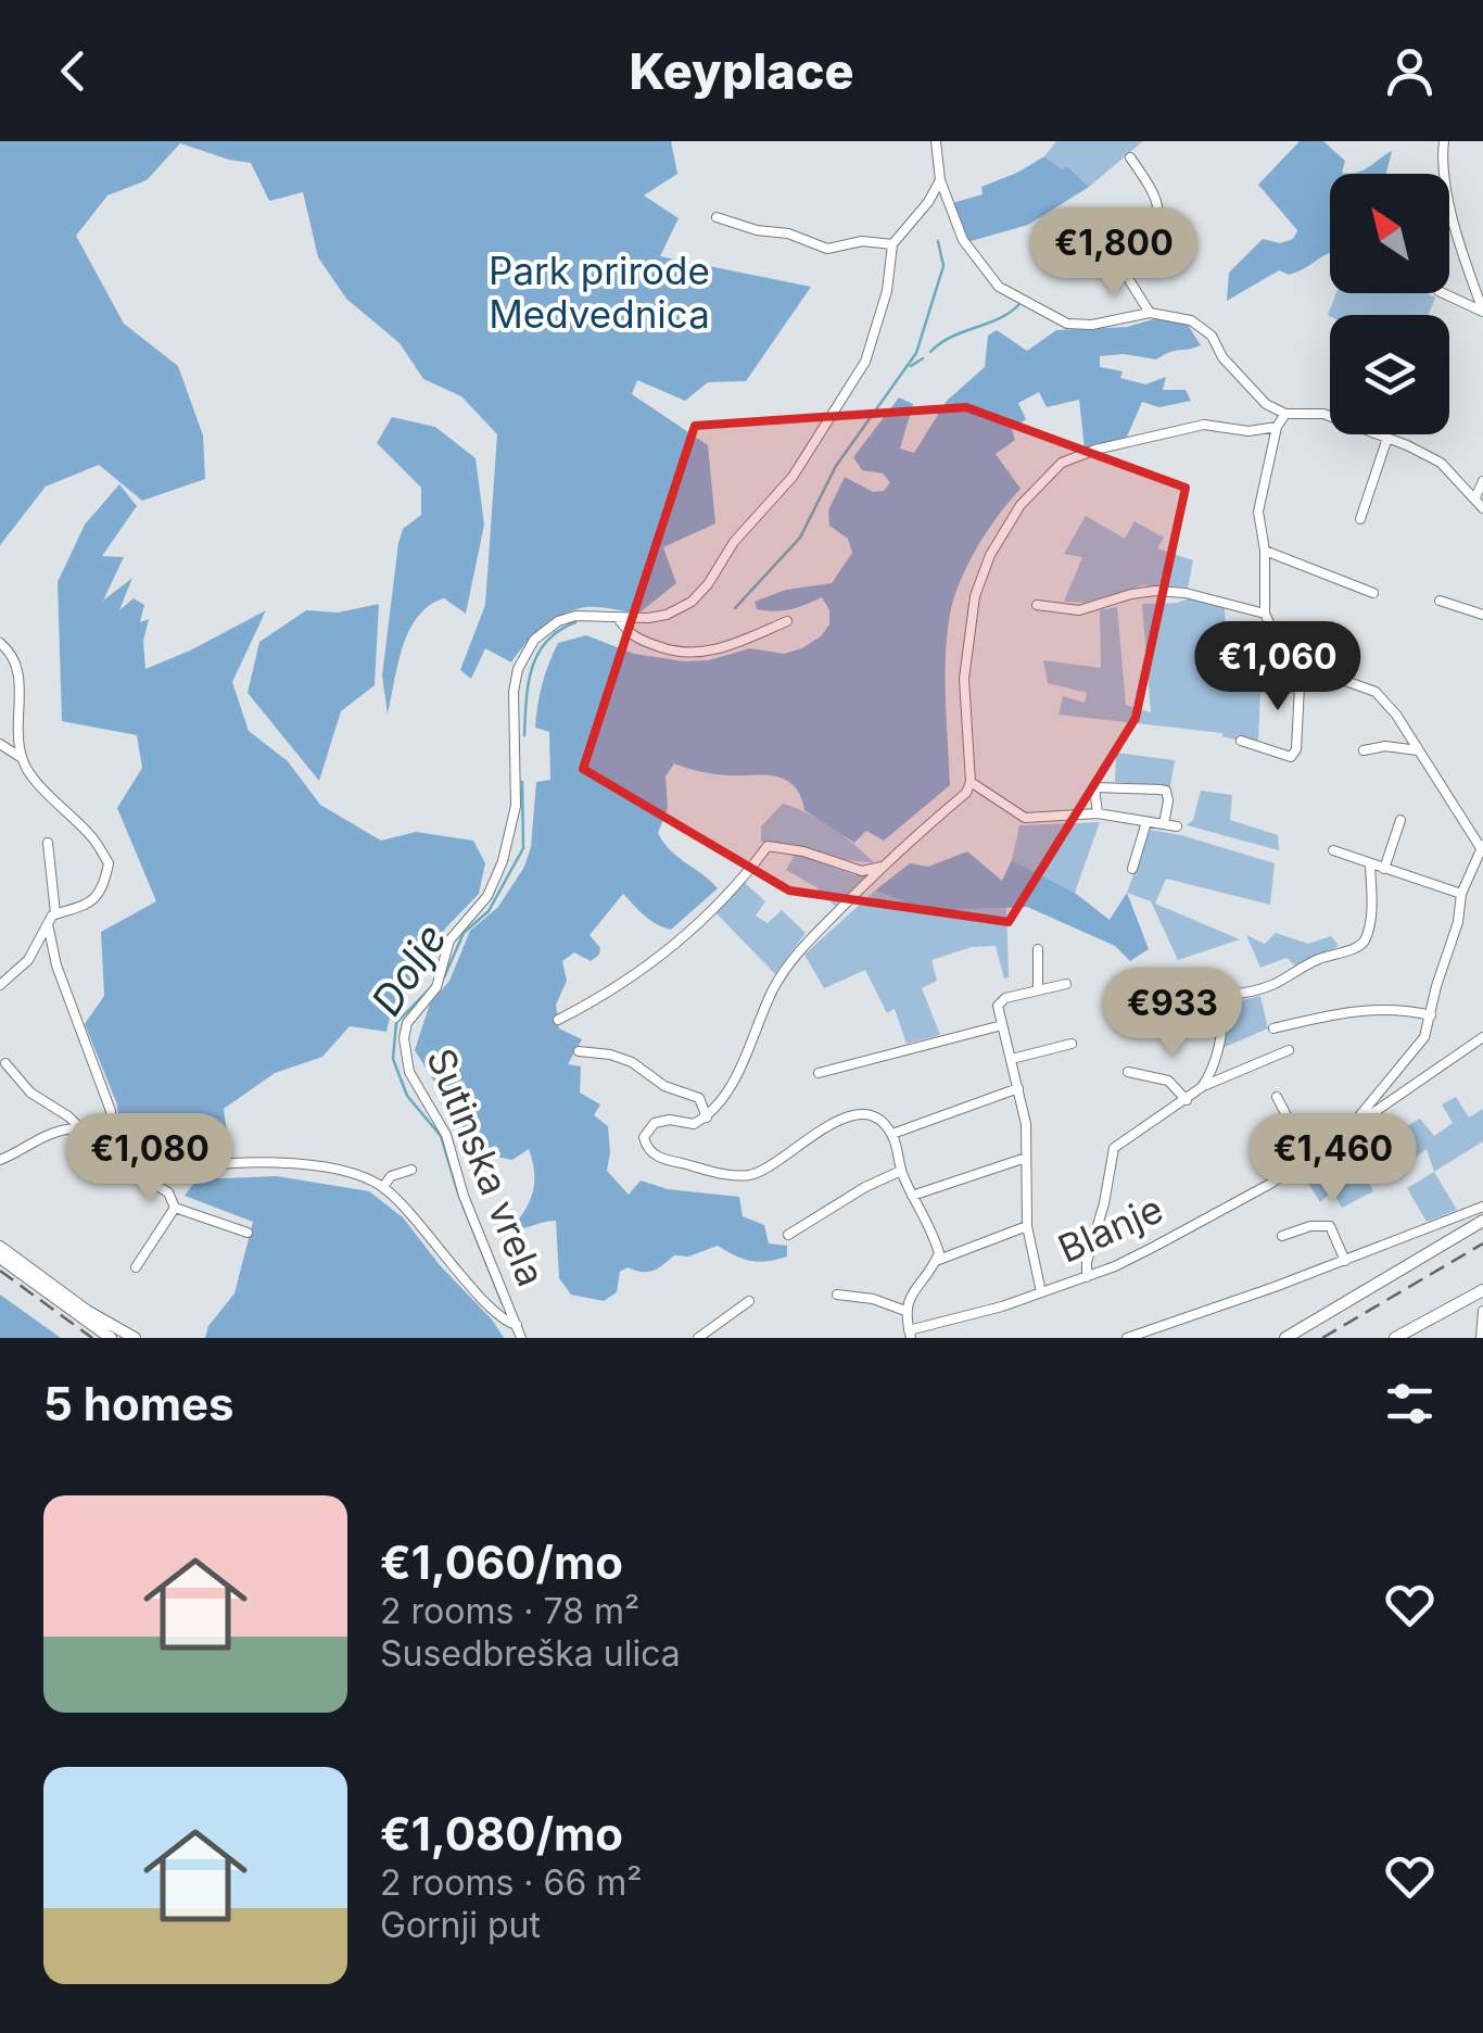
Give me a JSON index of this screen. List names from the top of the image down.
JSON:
{
  "streets": {
    "street": ["Sutinska vrela", "Blanje"]
  },
  "water": ["Dolje"],
  "parks": ["Park prirode Medvednica"],
  "north": "top left",
  "page": {
    "header": "Keyplace",
    "price": [
      "€1,800",
      "€1,060",
      "€933",
      "€1,080",
      "€1,460"
    ],
    "heading": "5 homes",
    "list": [
      {
        "name": "€1,060/mo",
        "note": "2 rooms · 78 m² · Susedbreška ulica"
      },
      {
        "name": "€1,080/mo",
        "note": "2 rooms · 66 m² · Gornji put"
      }
    ]
  }
}
